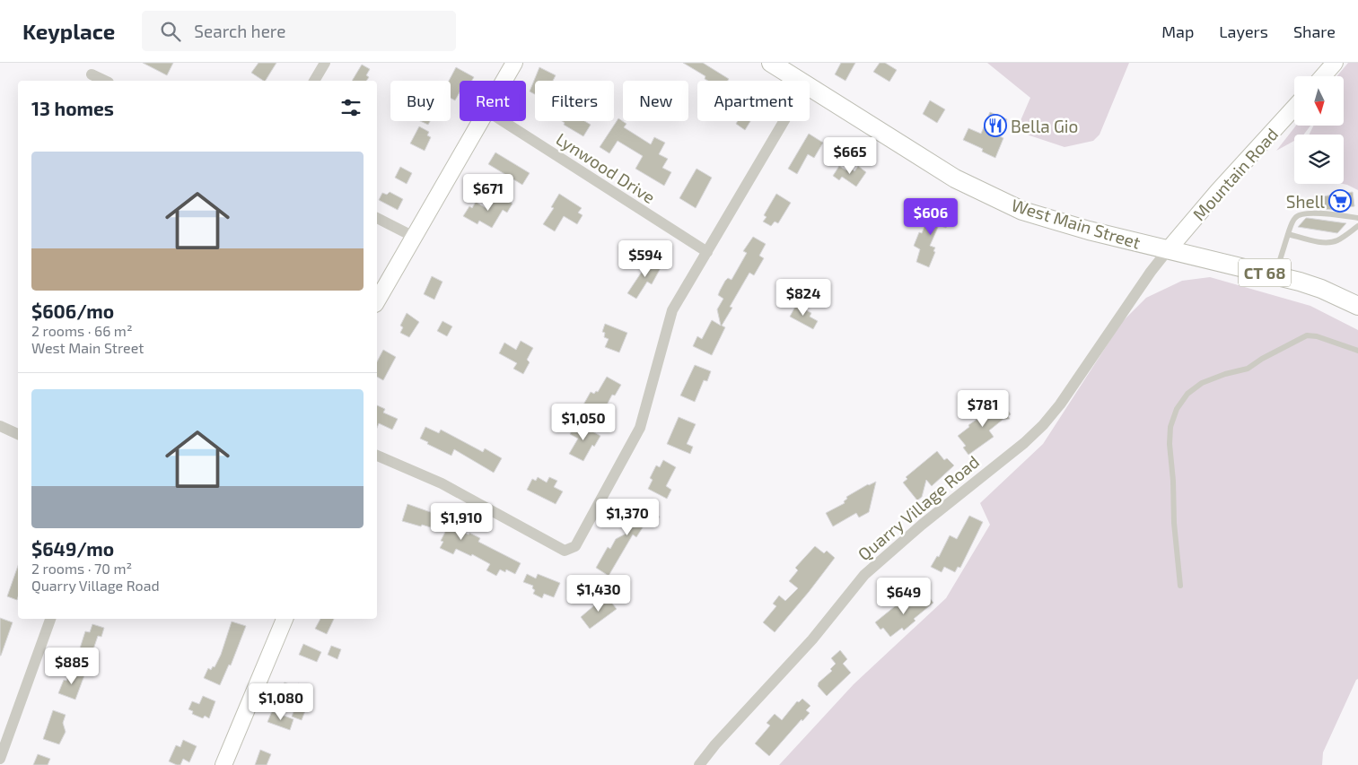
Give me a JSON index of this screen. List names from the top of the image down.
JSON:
{
  "streets": {
    "main road": ["West Main Street", "CT 68"],
    "street": ["Lynwood Drive", "Mountain Road", "Quarry Village Road"]
  },
  "crossings": [
    ["Mountain Road", "West Main Street"],
    ["Mountain Road", "Quarry Village Road"],
    ["West Main Street", "Quarry Village Road"]
  ],
  "places": {
    "restaurant": ["Bella Gio"],
    "supermarket": ["Shell"]
  },
  "north": "bottom",
  "page": {
    "header": "Keyplace",
    "search": "Search here",
    "nav": ["Map", "Layers", "Share"],
    "chip": [
      "Buy",
      "Rent",
      "Filters",
      "New",
      "Apartment"
    ],
    "heading": "13 homes",
    "list": [
      {
        "name": "$606/mo",
        "note": "2 rooms · 66 m² · West Main Street"
      },
      {
        "name": "$649/mo",
        "note": "2 rooms · 70 m² · Quarry Village Road"
      }
    ],
    "price": [
      "$665",
      "$671",
      "$606",
      "$594",
      "$824",
      "$781",
      "$1,050",
      "$1,370",
      "$1,910",
      "$1,430",
      "$649",
      "$885",
      "$1,080"
    ]
  }
}
